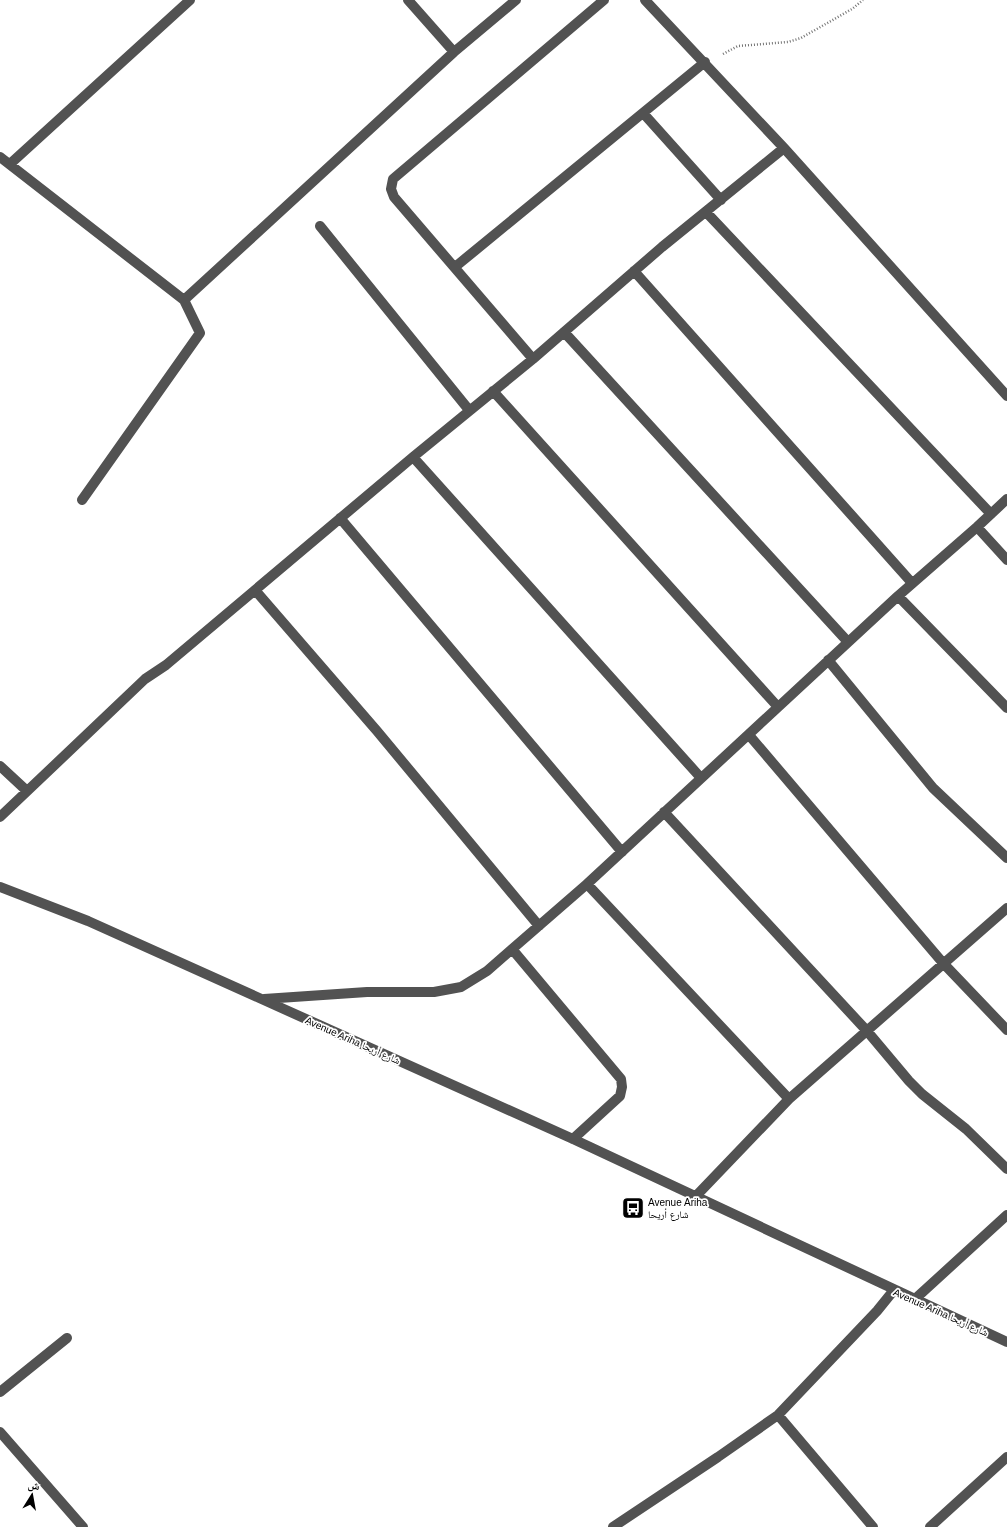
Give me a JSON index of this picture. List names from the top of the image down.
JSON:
{
  "streets": {
    "street": ["Avenue Ariha شارع أريحا"]
  },
  "places": {
    "bus stop": ["Avenue Ariha شارع أريحا"]
  },
  "north": "top"
}
